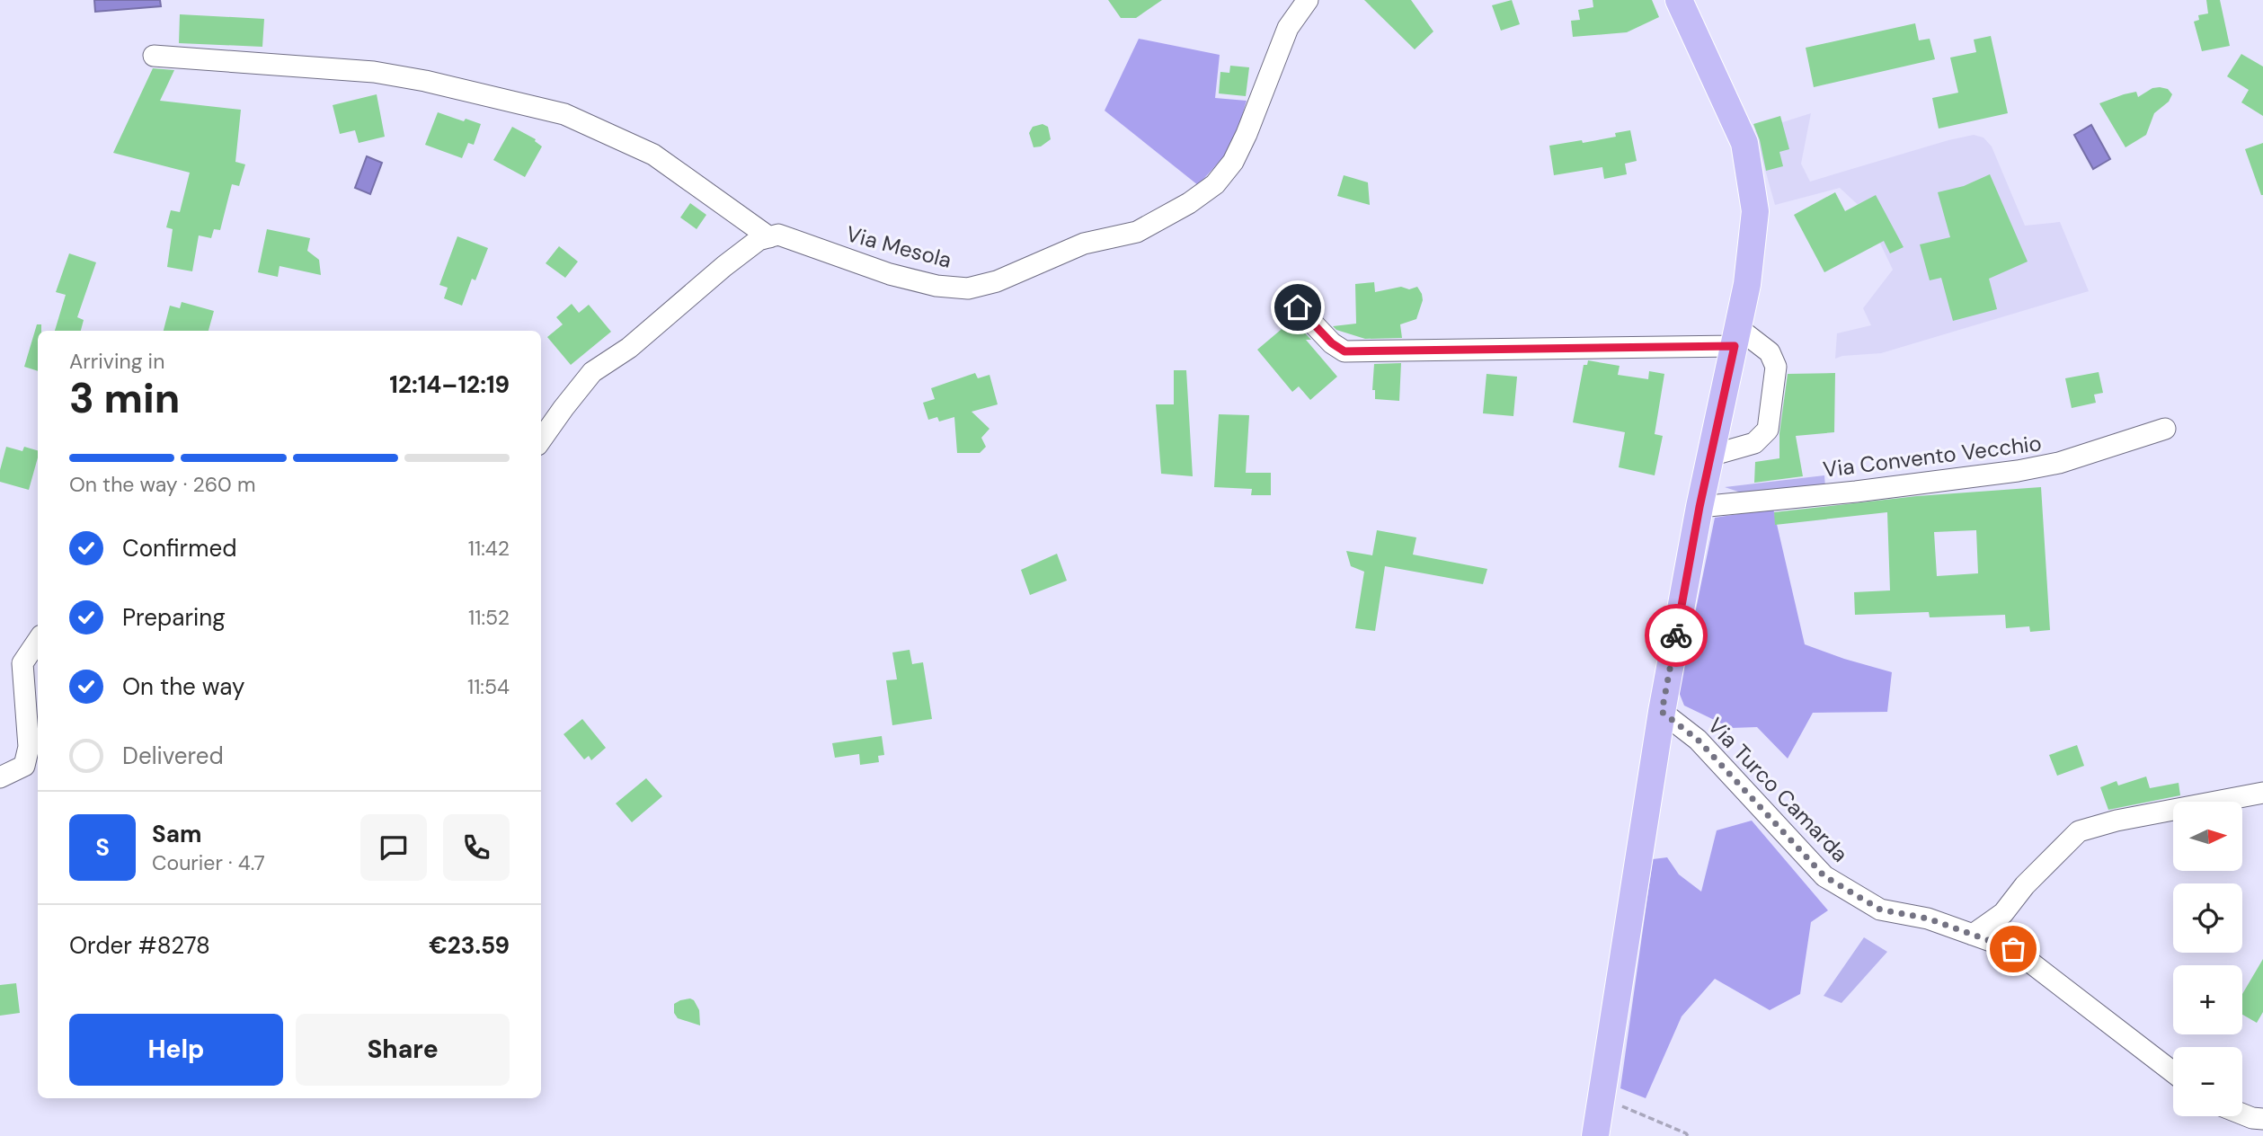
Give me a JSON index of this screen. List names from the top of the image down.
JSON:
{
  "streets": {
    "street": ["Via Mesola", "Via Convento Vecchio", "Via Turco Camarda"]
  },
  "north": "right",
  "page": {
    "heading": ["3 min", "Arriving in", "12:14–12:19"],
    "panel": [
      "Sam",
      "Courier · 4.7",
      "Order #8278",
      "€23.59"
    ],
    "bar": "On the way · 260 m",
    "list": [
      ["Confirmed", "11:42"],
      ["Preparing", "11:52"],
      ["On the way", "11:54"],
      "Delivered"
    ],
    "map_buttons": ["+", "−"],
    "round": "S",
    "buttons": ["Help", "Share"]
  }
}
